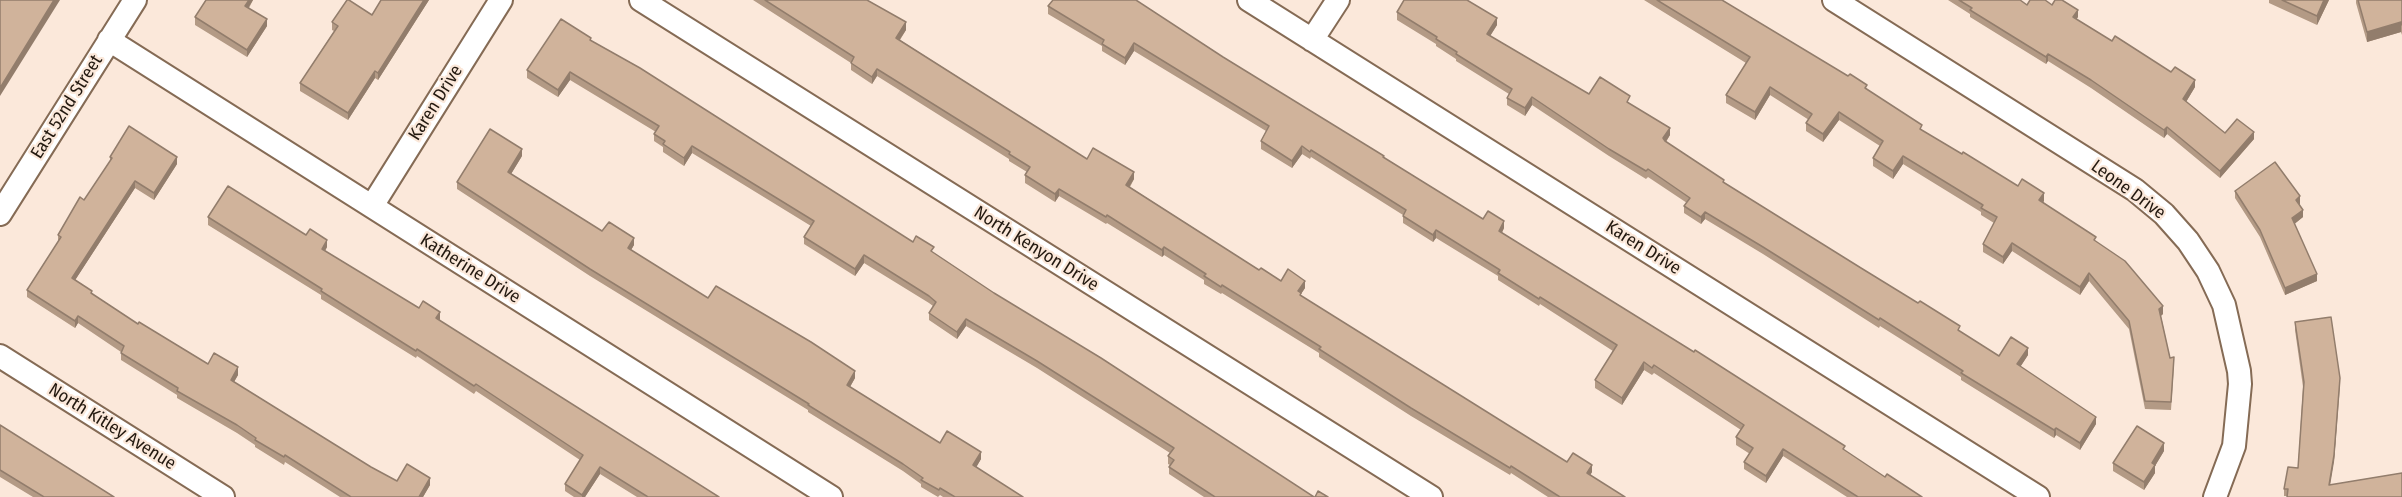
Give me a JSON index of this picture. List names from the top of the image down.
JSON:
{
  "streets": {
    "street": [
      "Karen Drive",
      "East 52nd Street",
      "Leone Drive",
      "North Kenyon Drive",
      "Katherine Drive",
      "North Kitley Avenue"
    ]
  },
  "crossings": [
    ["Karen Drive", "Katherine Drive"],
    ["East 52nd Street", "Katherine Drive"]
  ]
}
